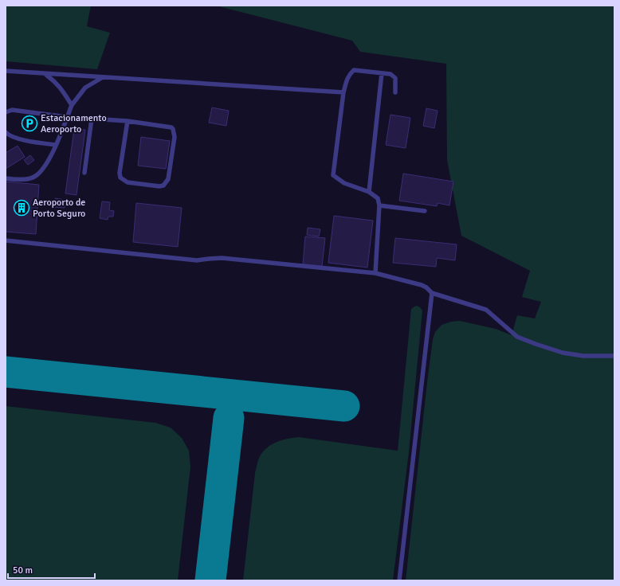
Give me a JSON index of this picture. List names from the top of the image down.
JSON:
{
  "places": {
    "parking": ["Estacionamento Aeroporto"],
    "building": ["Aeroporto de Porto Seguro"]
  },
  "scale_bar": "50 m"
}
